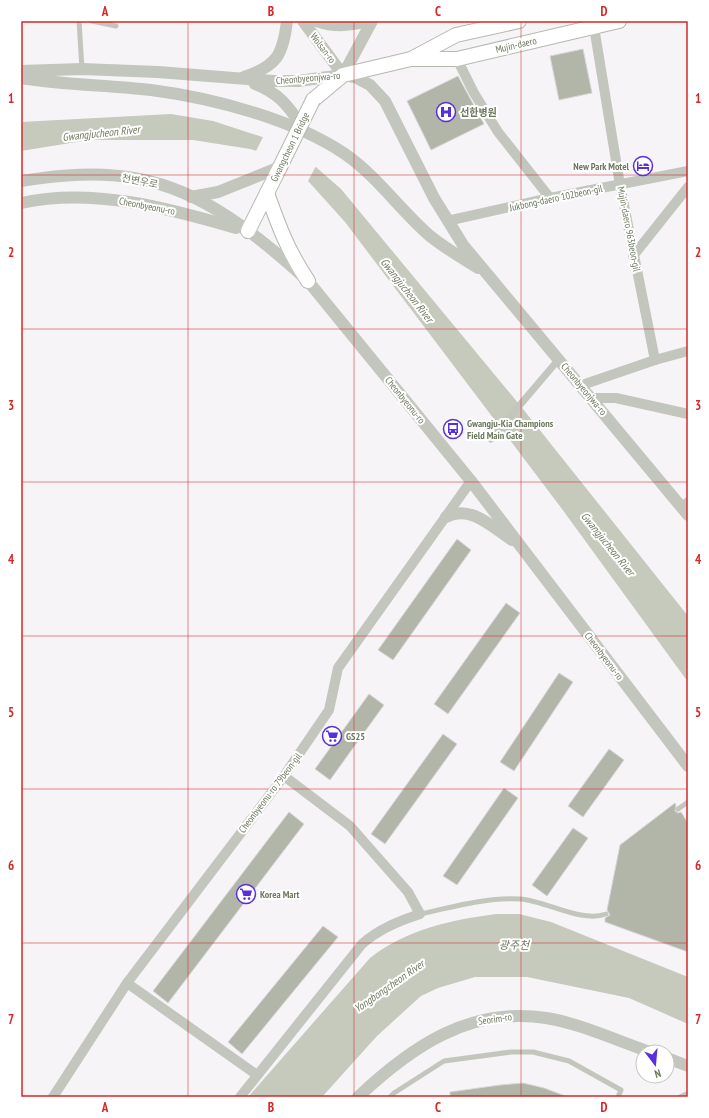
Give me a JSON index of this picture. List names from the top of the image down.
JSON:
{
  "streets": {
    "main road": ["Mujin-daero", "Gwangcheon 1 Bridge"],
    "street": [
      "Wolsan-ro",
      "Cheonbyeonjwa-ro",
      "천변우로",
      "Jukbong-daero 102beon-gil",
      "Cheonbyeonu-ro",
      "Mujin-daero 963beon-gil",
      "Cheonbyeonu-ro 79beon-gil",
      "Seorim-ro"
    ]
  },
  "crossings": [
    ["Mujin-daero", "Wolsan-ro"],
    ["Mujin-daero", "Cheonbyeonjwa-ro"],
    ["Mujin-daero", "Gwangcheon 1 Bridge"],
    ["Mujin-daero", "Mujin-daero 963beon-gil"],
    ["Wolsan-ro", "Cheonbyeonjwa-ro"],
    ["Cheonbyeonjwa-ro", "Jukbong-daero 102beon-gil"],
    ["천변우로", "Cheonbyeonu-ro"],
    ["Jukbong-daero 102beon-gil", "Mujin-daero 963beon-gil"],
    ["Cheonbyeonu-ro", "Cheonbyeonu-ro 79beon-gil"]
  ],
  "water": ["Gwangjucheon River", "광주천", "Yongbongcheon River"],
  "places": {
    "hospital": ["선한병원"],
    "hotel": ["New Park Motel"],
    "bus stop": ["Gwangju-Kia Champions Field Main Gate"],
    "supermarket": ["GS25", "Korea Mart"]
  },
  "north": "bottom",
  "grid": {
    "columns": [
      "A",
      "B",
      "C",
      "D"
    ],
    "rows": [
      "1",
      "2",
      "3",
      "4",
      "5",
      "6",
      "7"
    ]
  }
}
